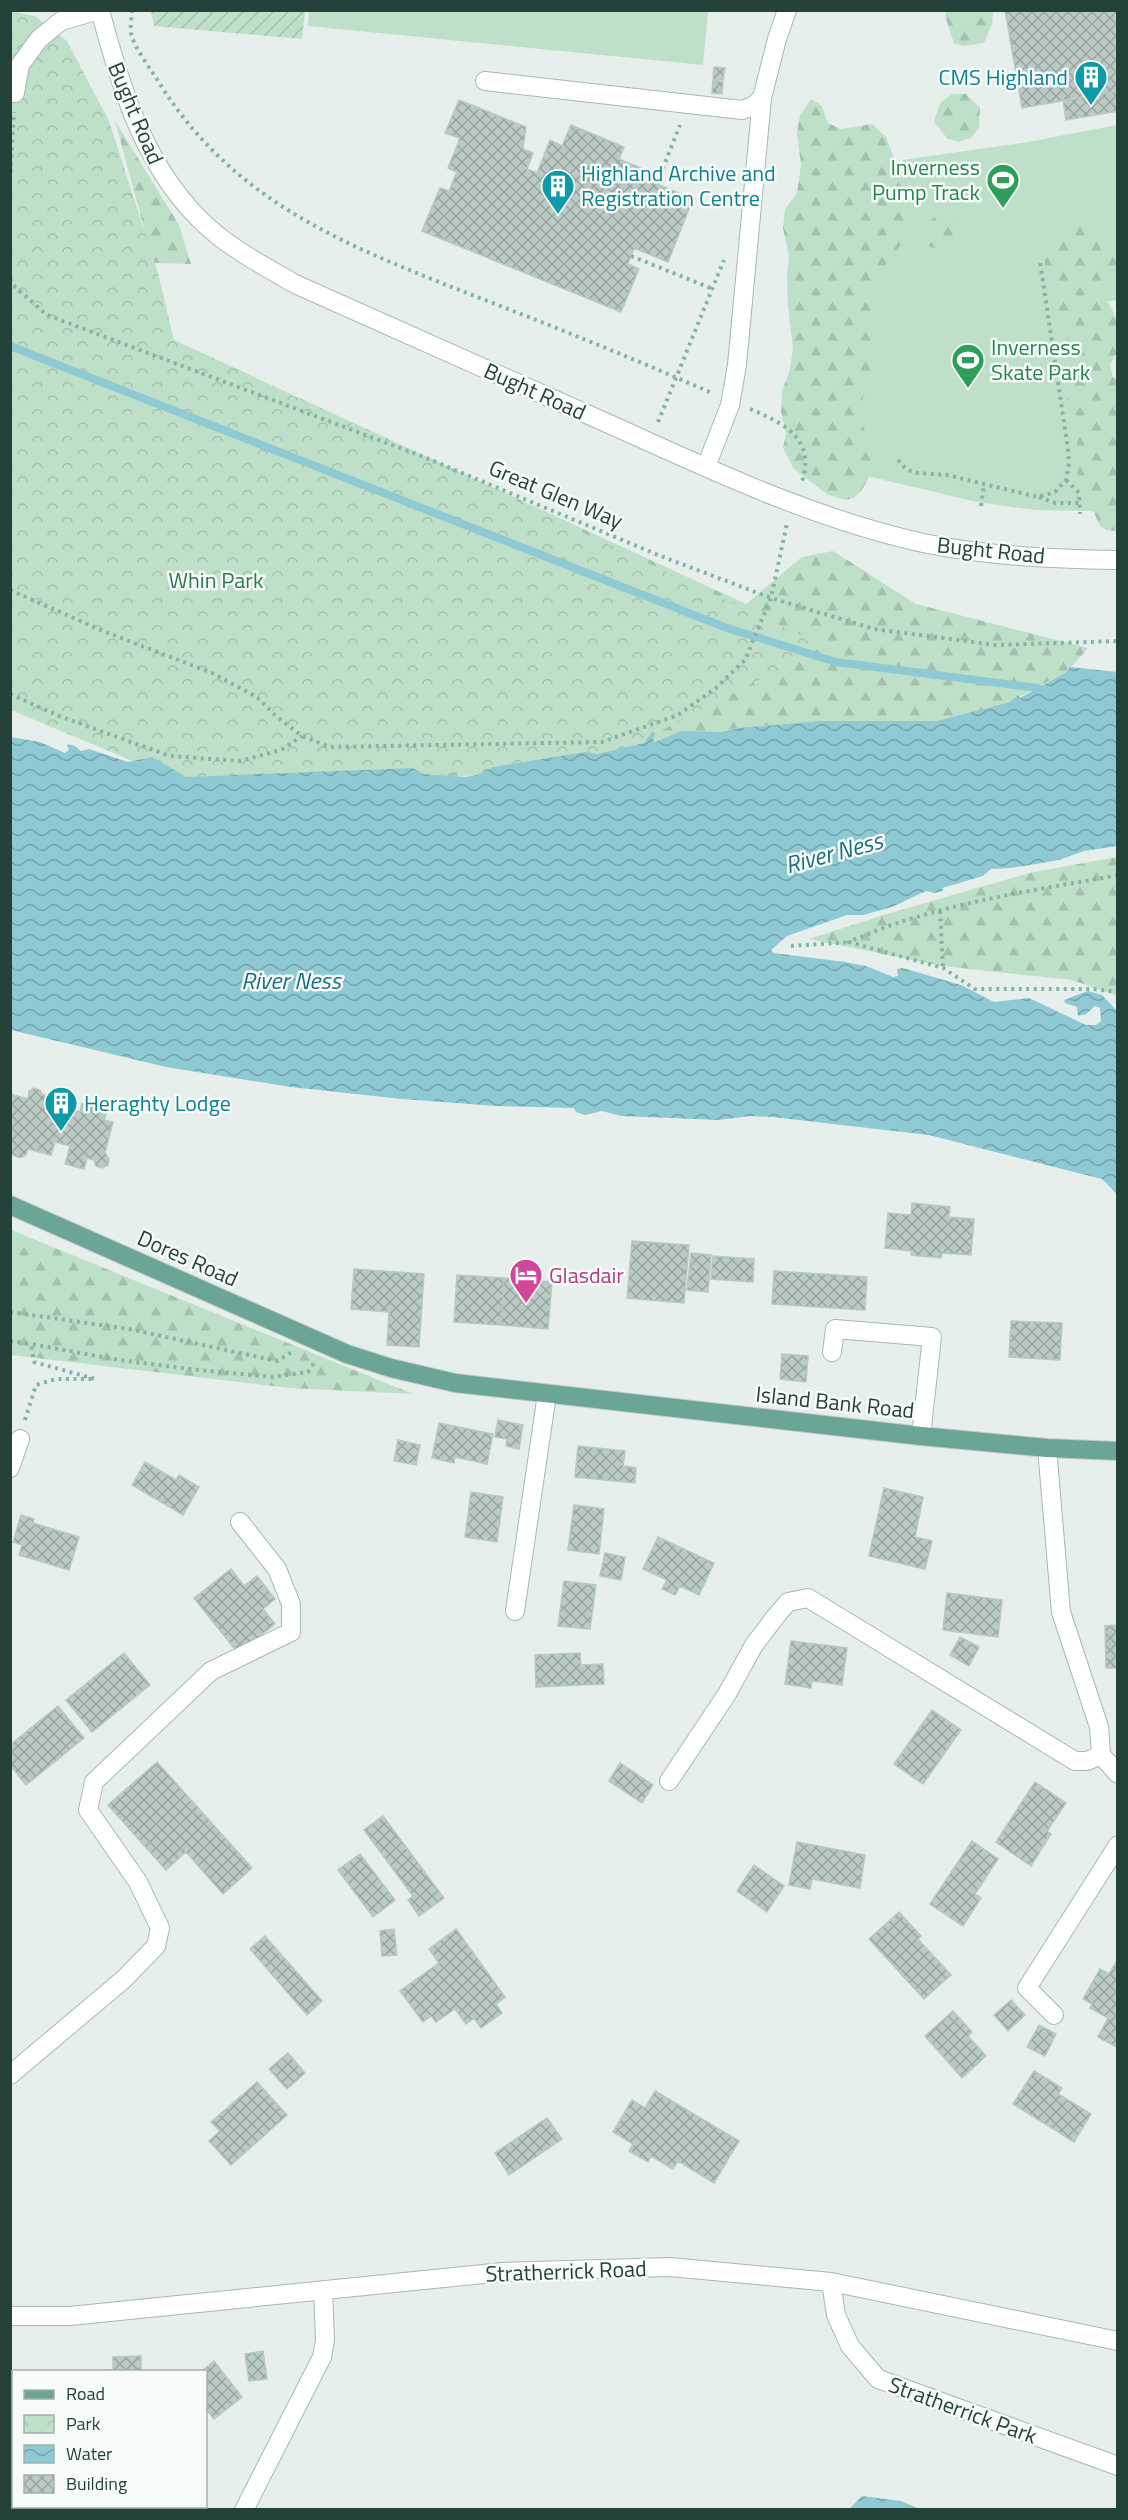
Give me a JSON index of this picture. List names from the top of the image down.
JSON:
{
  "streets": {
    "main road": ["Dores Road", "Island Bank Road"],
    "street": ["Bught Road", "Stratherrick Road", "Stratherrick Park"],
    "path": ["Great Glen Way"]
  },
  "crossings": [
    ["Dores Road", "Island Bank Road"],
    ["Stratherrick Road", "Stratherrick Park"]
  ],
  "water": ["River Ness"],
  "parks": ["Whin Park"],
  "places": {
    "building": ["CMS Highland", "Highland Archive and Registration Centre", "Heraghty Lodge"],
    "sports": ["Inverness Pump Track", "Inverness Skate Park"],
    "hotel": ["Glasdair"]
  },
  "legend": [
    "Road",
    "Park",
    "Water",
    "Building"
  ]
}
